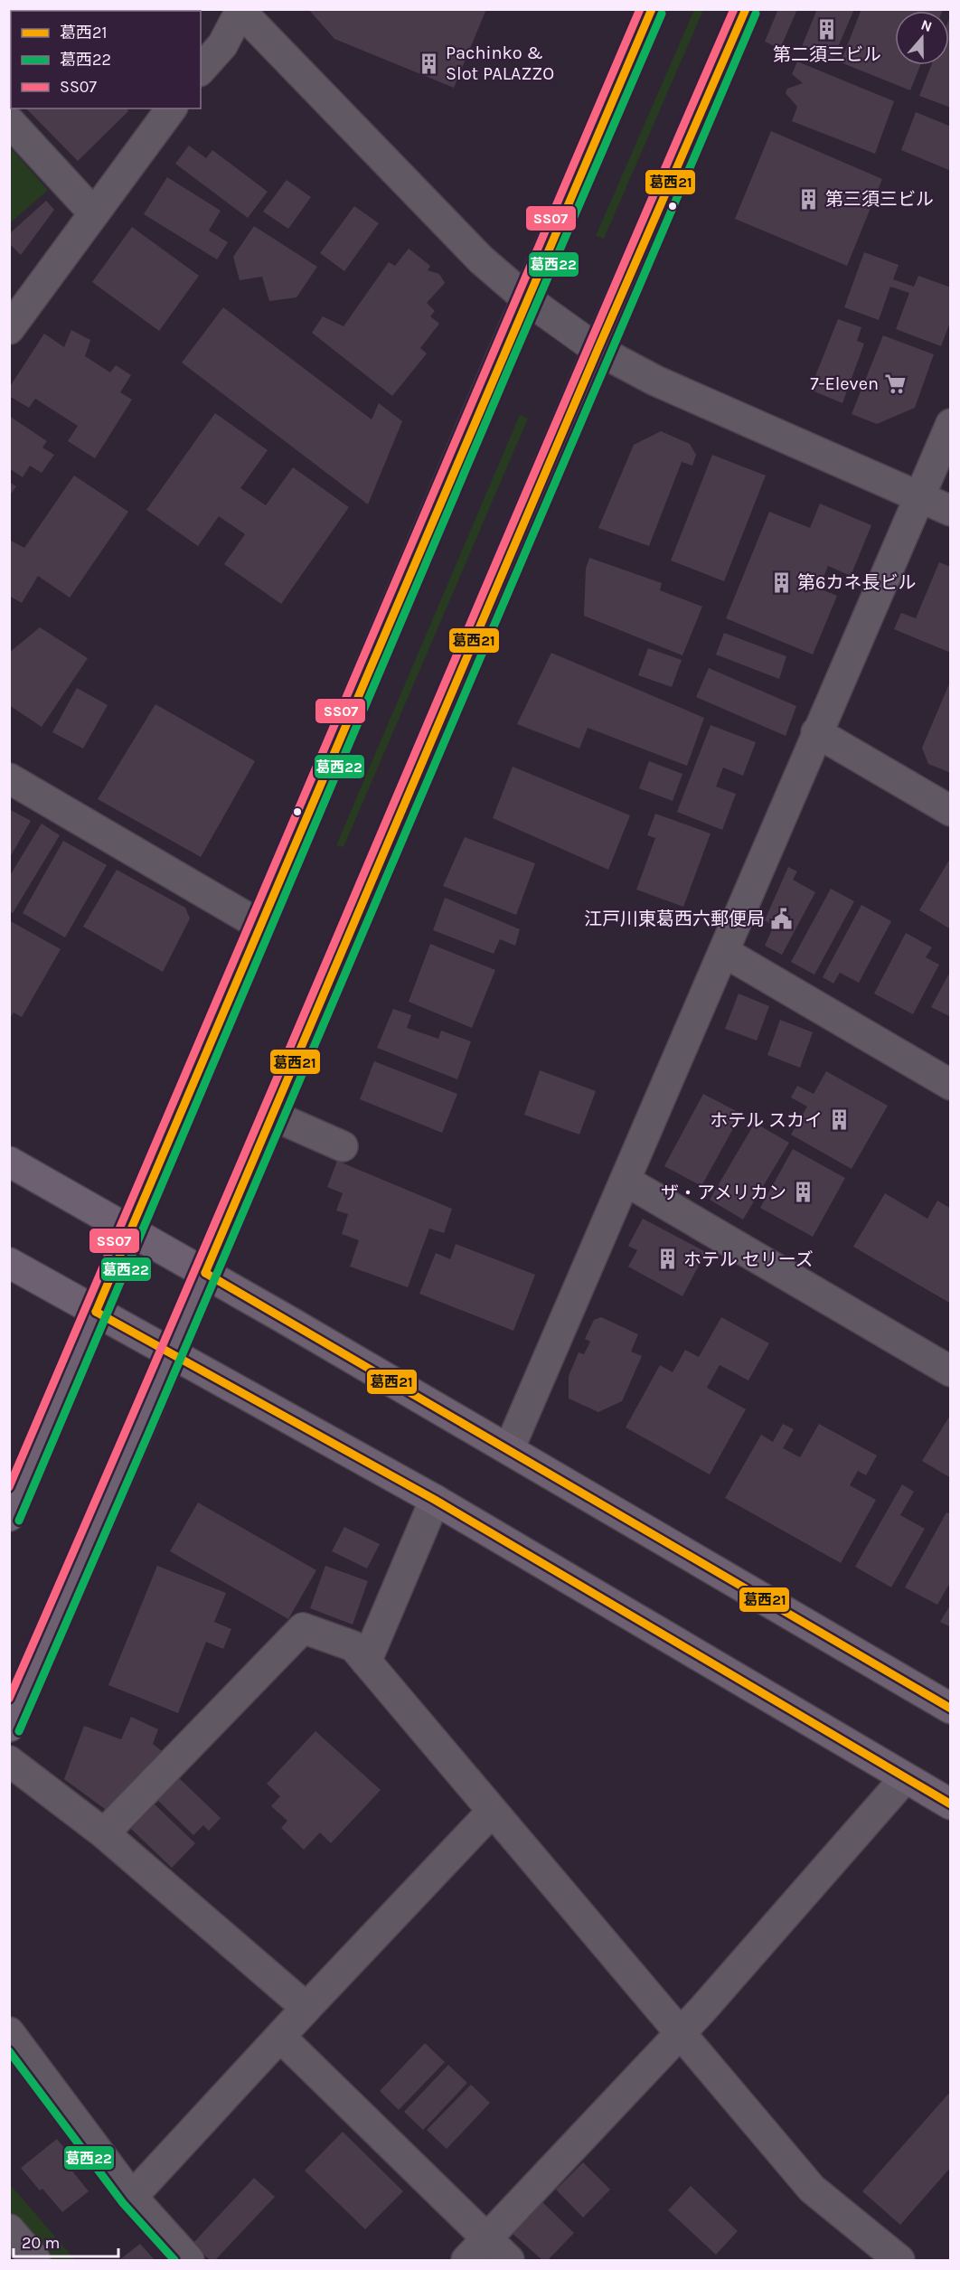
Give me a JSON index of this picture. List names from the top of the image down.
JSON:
{
  "places": {
    "building": [
      "第二須三ビル",
      "Pachinko & Slot PALAZZO",
      "第三須三ビル",
      "第6カネ長ビル",
      "ホテル スカイ",
      "ザ・アメリカン",
      "ホテル セリーズ"
    ],
    "supermarket": ["7-Eleven"],
    "public building": ["江戸川東葛西六郵便局"]
  },
  "lines": ["transit line 葛西21", "transit line SS07", "transit line 葛西22"],
  "legend": ["葛西21", "葛西22", "SS07"],
  "scale_bar": "20 m",
  "north": "top"
}
